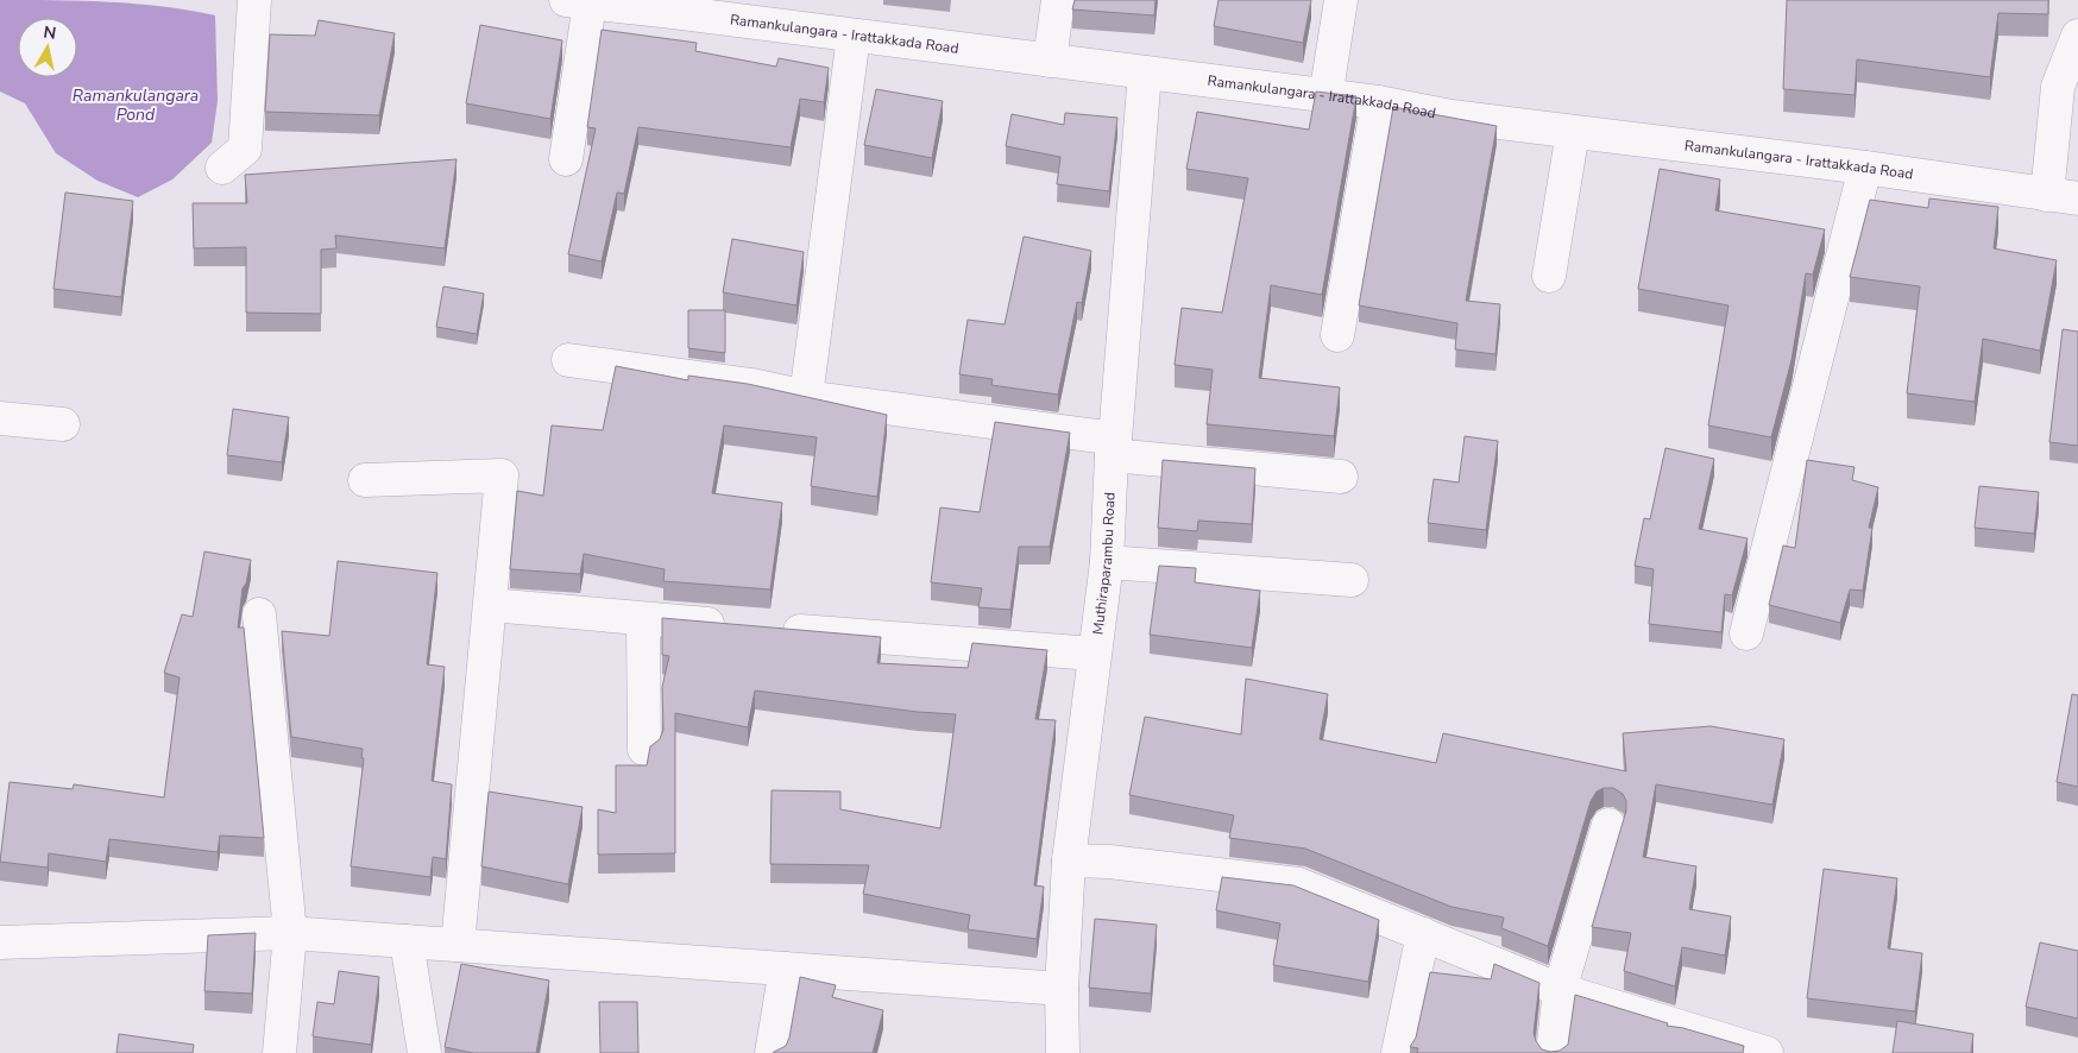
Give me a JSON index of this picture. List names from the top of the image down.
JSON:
{
  "streets": {
    "street": ["Ramankulangara - Irattakkada Road", "Muthiraparambu Road"]
  },
  "crossings": [
    ["Ramankulangara - Irattakkada Road", "Muthiraparambu Road"]
  ],
  "water": ["Ramankulangara Pond"],
  "north": "top"
}
